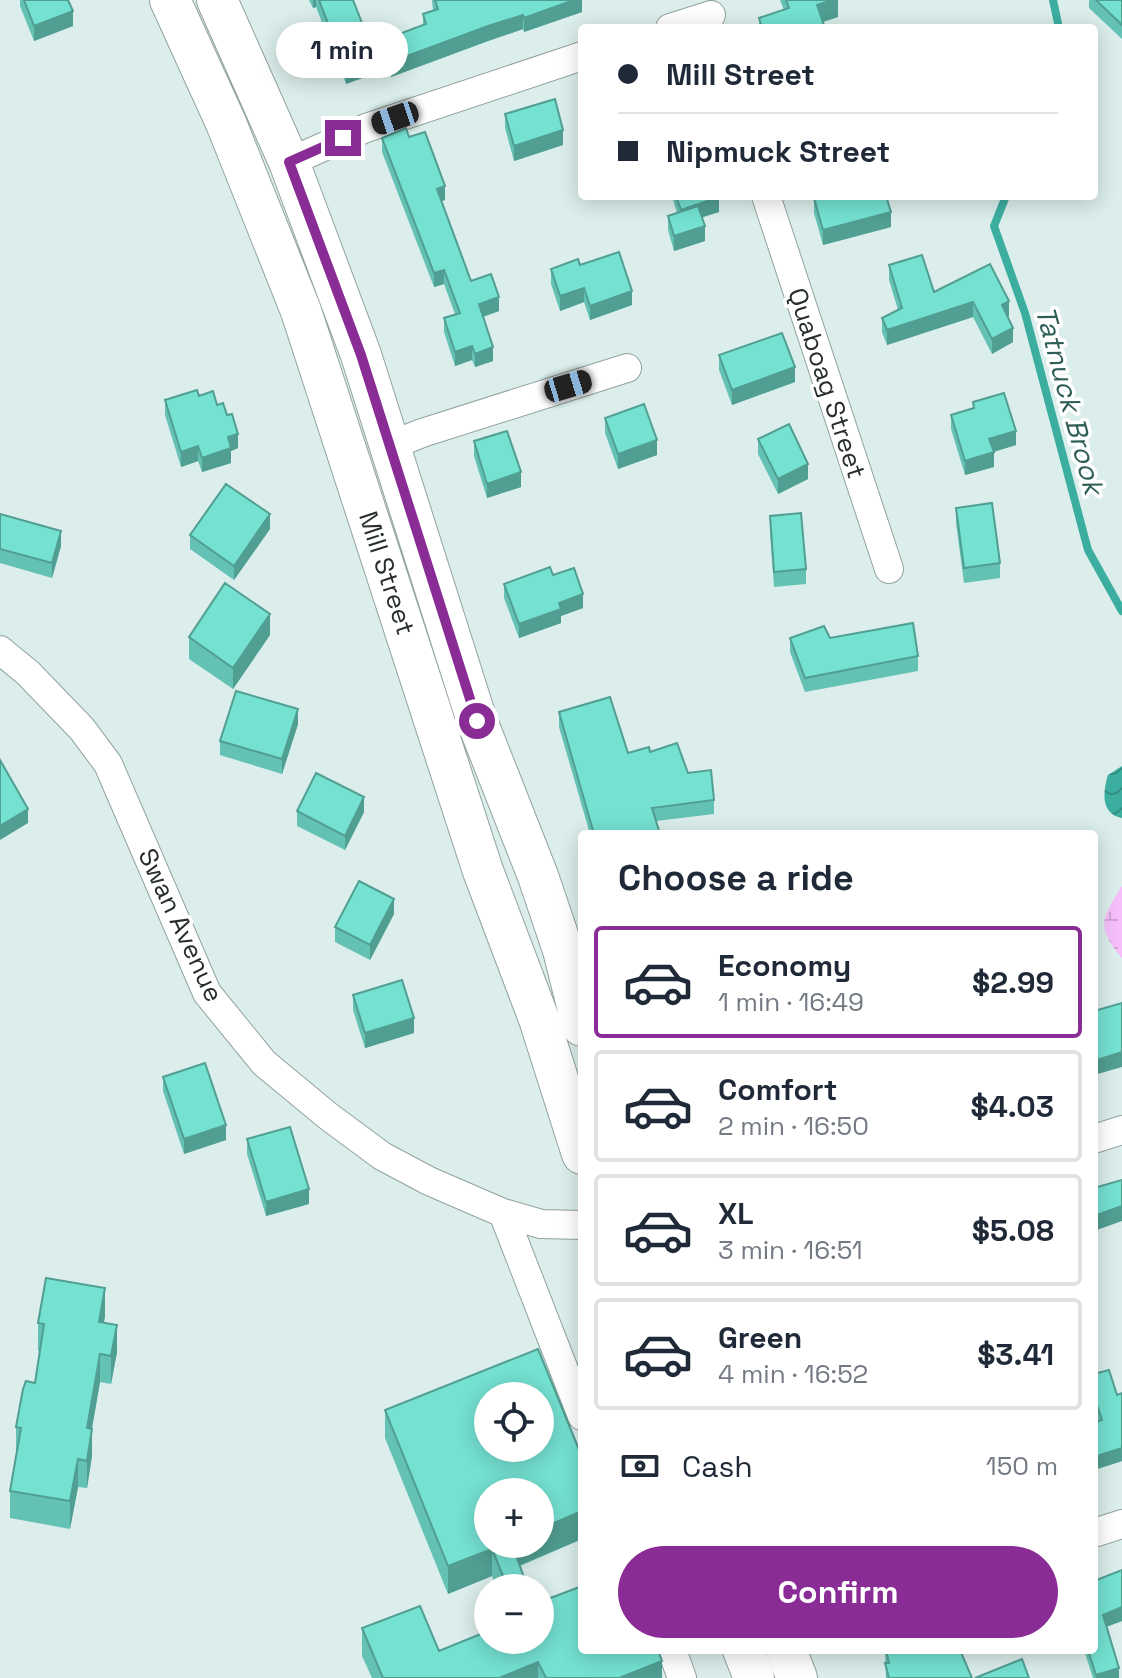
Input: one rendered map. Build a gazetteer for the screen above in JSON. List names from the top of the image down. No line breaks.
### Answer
{"streets":{"main road":["Mill Street"],"street":["Quaboag Street","Swan Avenue"]},"water":["Tatnuck Brook"],"page":{"bubble":"1 min","banner":["Mill Street","Nipmuck Street"],"heading":"Choose a ride","list":[{"name":"Economy","note":"1 min · 16:49","value":"$2.99"},{"name":"Comfort","note":"2 min · 16:50","value":"$4.03"},{"name":"XL","note":"3 min · 16:51","value":"$5.08"},{"name":"Green","note":"4 min · 16:52","value":"$3.41"}],"map_buttons":["+","−"],"pay":["Cash","150 m"],"buttons":"Confirm"}}
